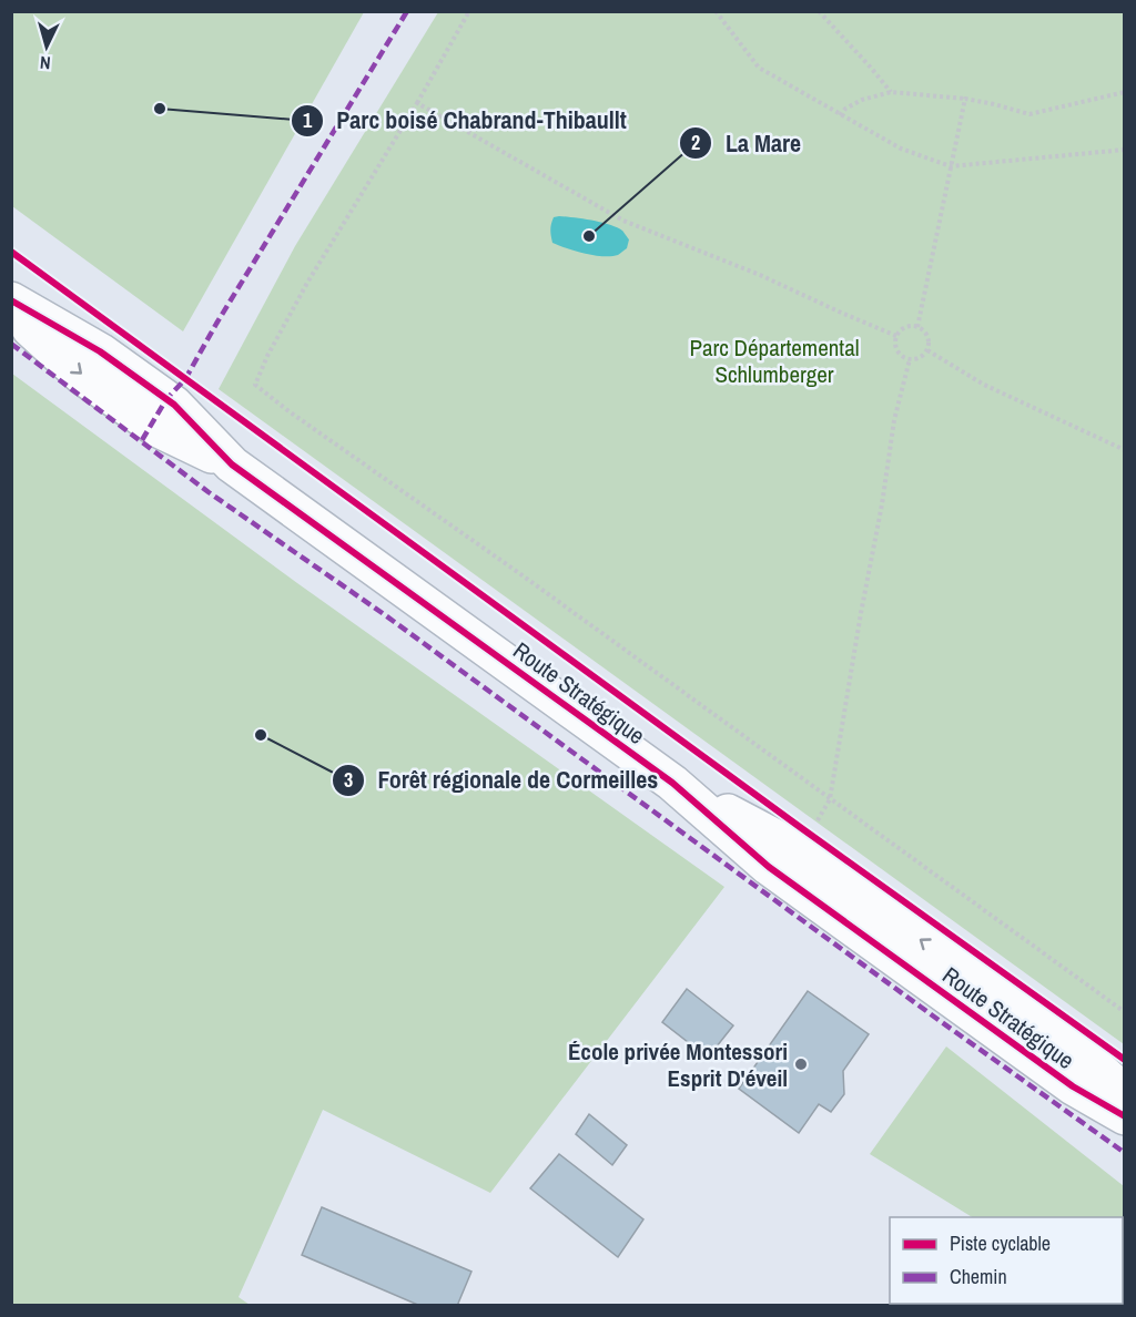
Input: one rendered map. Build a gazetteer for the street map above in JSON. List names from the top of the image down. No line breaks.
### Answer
{"streets":{"street":["Route Stratégique"]},"parks":["Parc Départemental Schlumberger"],"places":["Parc boisé Chabrand-Thibaullt","La Mare","Forêt régionale de Cormeilles","École privée Montessori Esprit D'éveil"],"legend":["Piste cyclable","Chemin"],"north":"bottom"}
